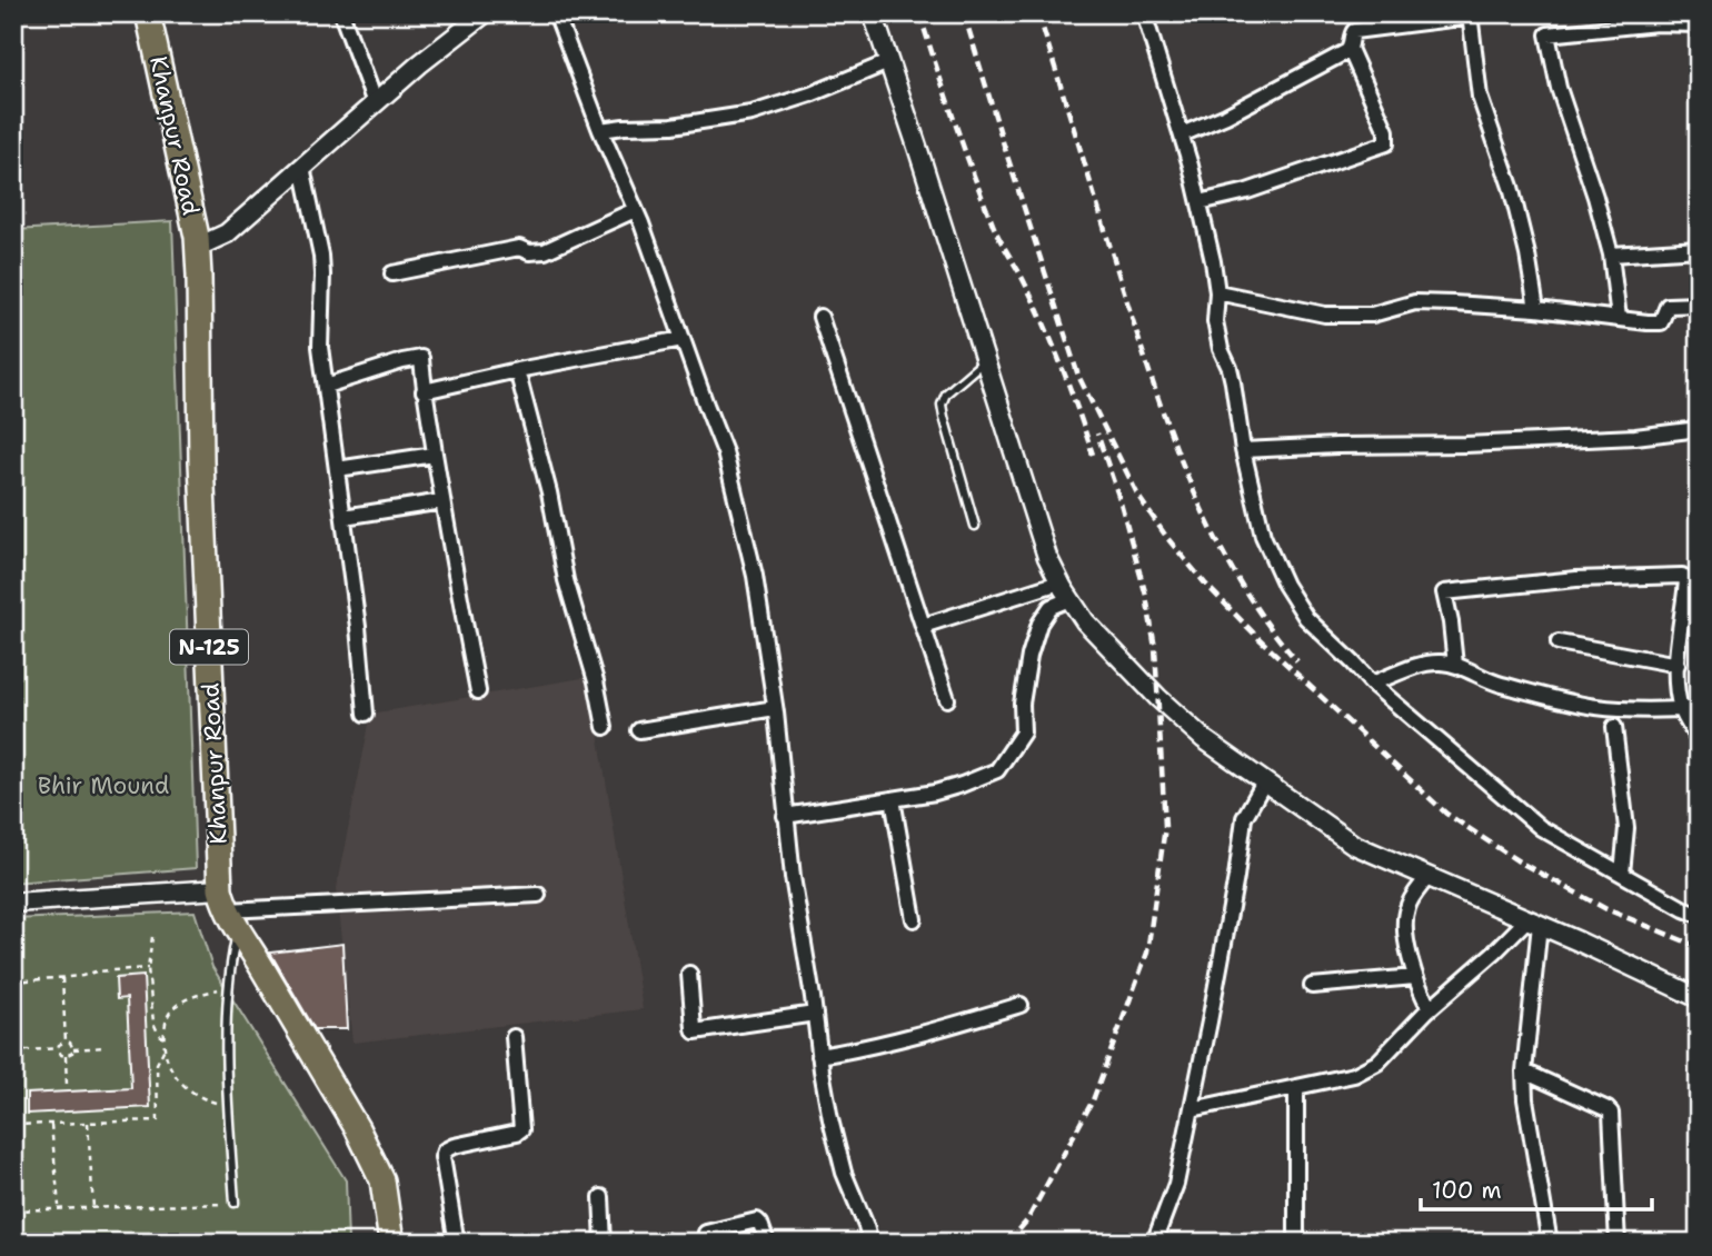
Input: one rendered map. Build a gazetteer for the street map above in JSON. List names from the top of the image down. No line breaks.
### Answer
{"streets":{"highway":["Khanpur Road","N-125"]},"parks":["Bhir Mound"],"scale_bar":"100 m"}
